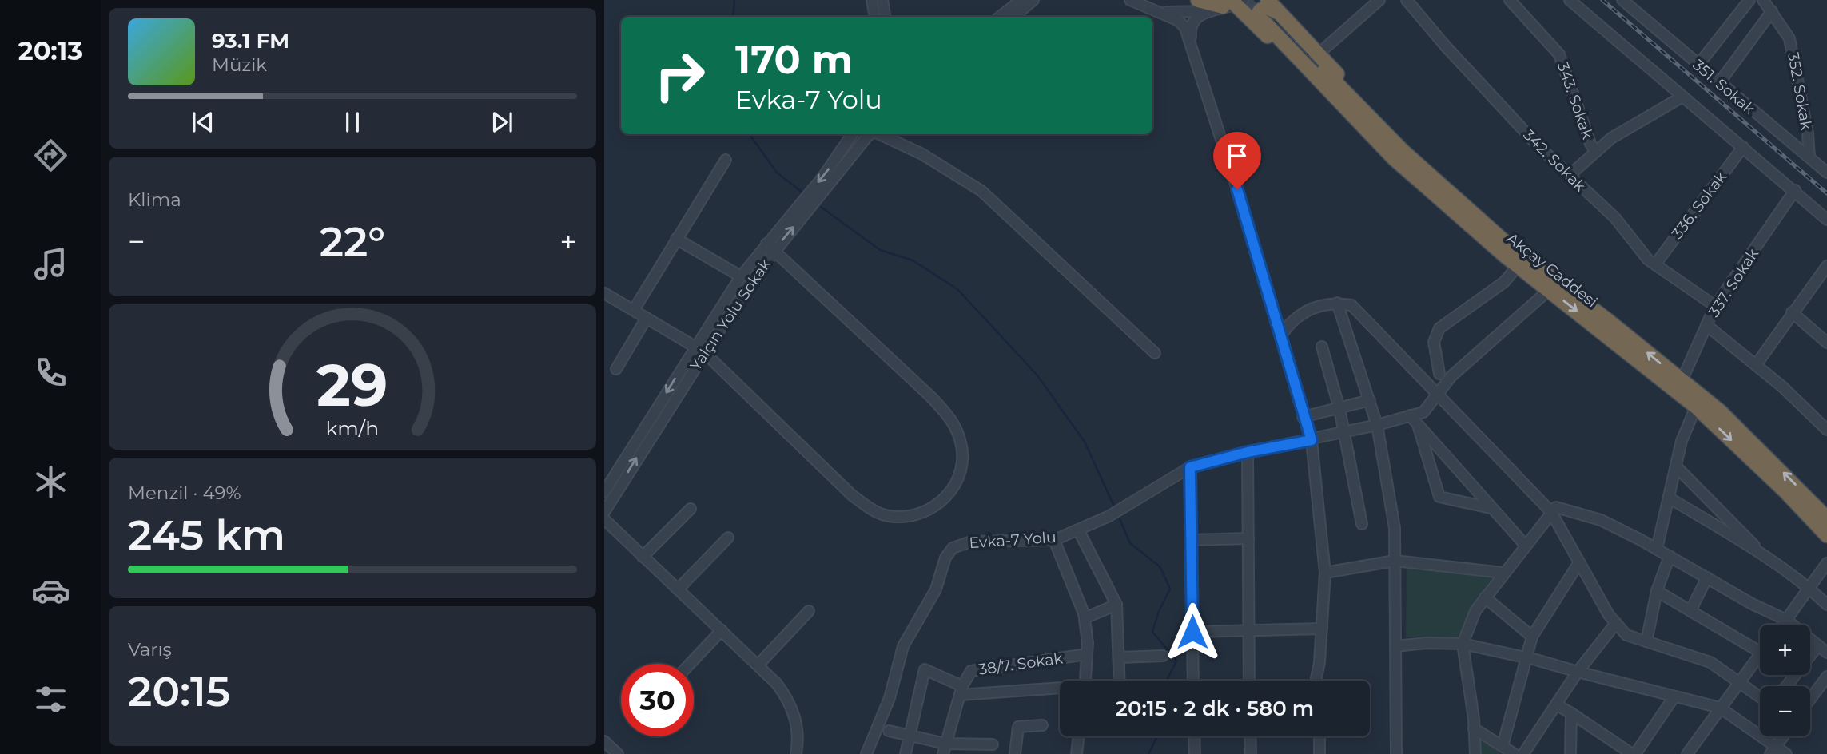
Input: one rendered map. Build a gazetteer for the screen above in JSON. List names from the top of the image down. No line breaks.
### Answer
{"streets":{"highway":["Akçay Caddesi"],"street":["351. Sokak","352. Sokak","343. Sokak","342. Sokak","336. Sokak","337. Sokak","Yalçın Yolu Sokak","Evka-7 Yolu","38/7. Sokak"]},"crossings":[["351. Sokak","352. Sokak"],["342. Sokak","336. Sokak"],["342. Sokak","337. Sokak"],["Akçay Caddesi","337. Sokak"],["Akçay Caddesi","Evka-7 Yolu"]],"page":{"tabs":"20:13","turn":["170 m","Evka-7 Yolu"],"song":["93.1 FM","Müzik"],"tile":["Klima",["Menzil · 49%","245 km"],["Varış","20:15"]],"heat":["−","22°","+"],"map_buttons":["+","−"],"limit":"30","trip":"20:15 · 2 dk · 580 m","gauge":["29","km/h"]}}
